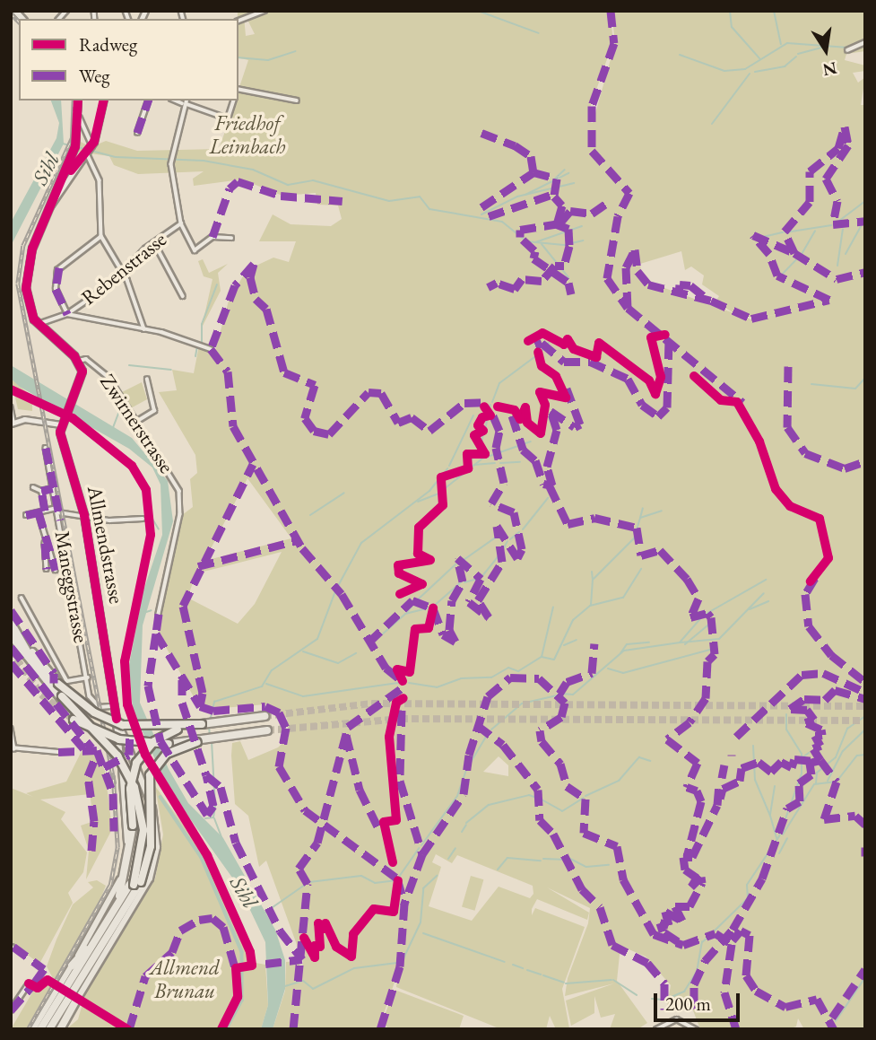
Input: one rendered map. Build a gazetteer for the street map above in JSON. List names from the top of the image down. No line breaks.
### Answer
{"streets":{"main road":["Allmendstrasse"],"street":["Rebenstrasse","Zwirnerstrasse","Maneggstrasse"]},"crossings":[["Allmendstrasse","Maneggstrasse"]],"water":["Sihl"],"parks":["Friedhof Leimbach","Allmend Brunau"],"legend":["Radweg","Weg"],"scale_bar":"200 m","north":"bottom"}
